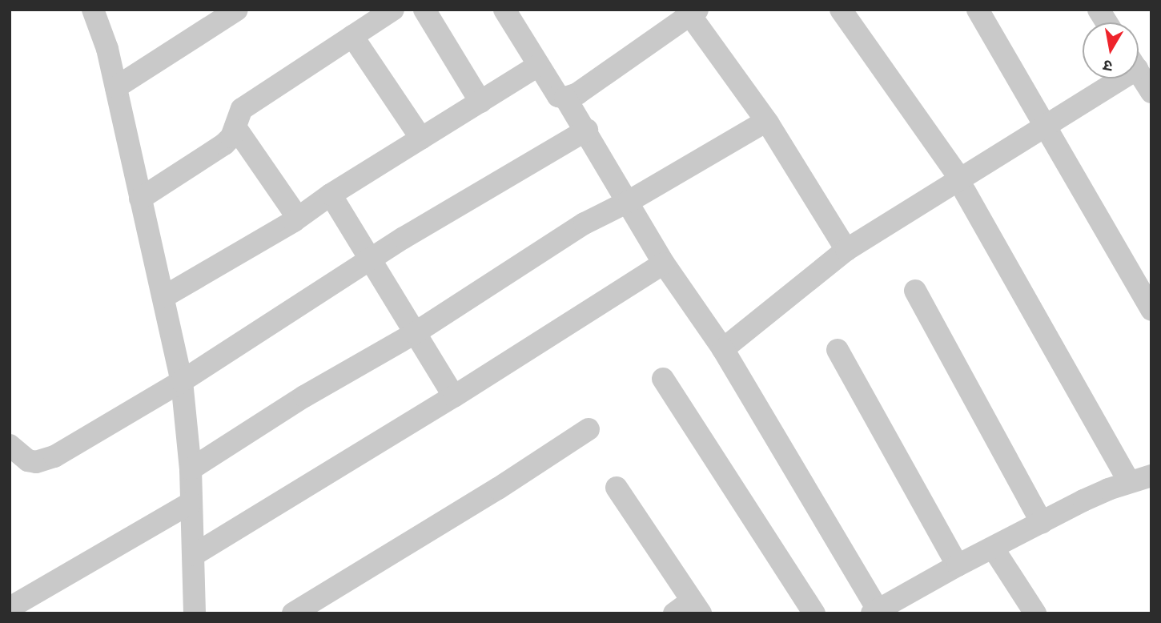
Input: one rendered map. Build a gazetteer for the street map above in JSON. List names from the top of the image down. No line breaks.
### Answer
{"north":"bottom"}
